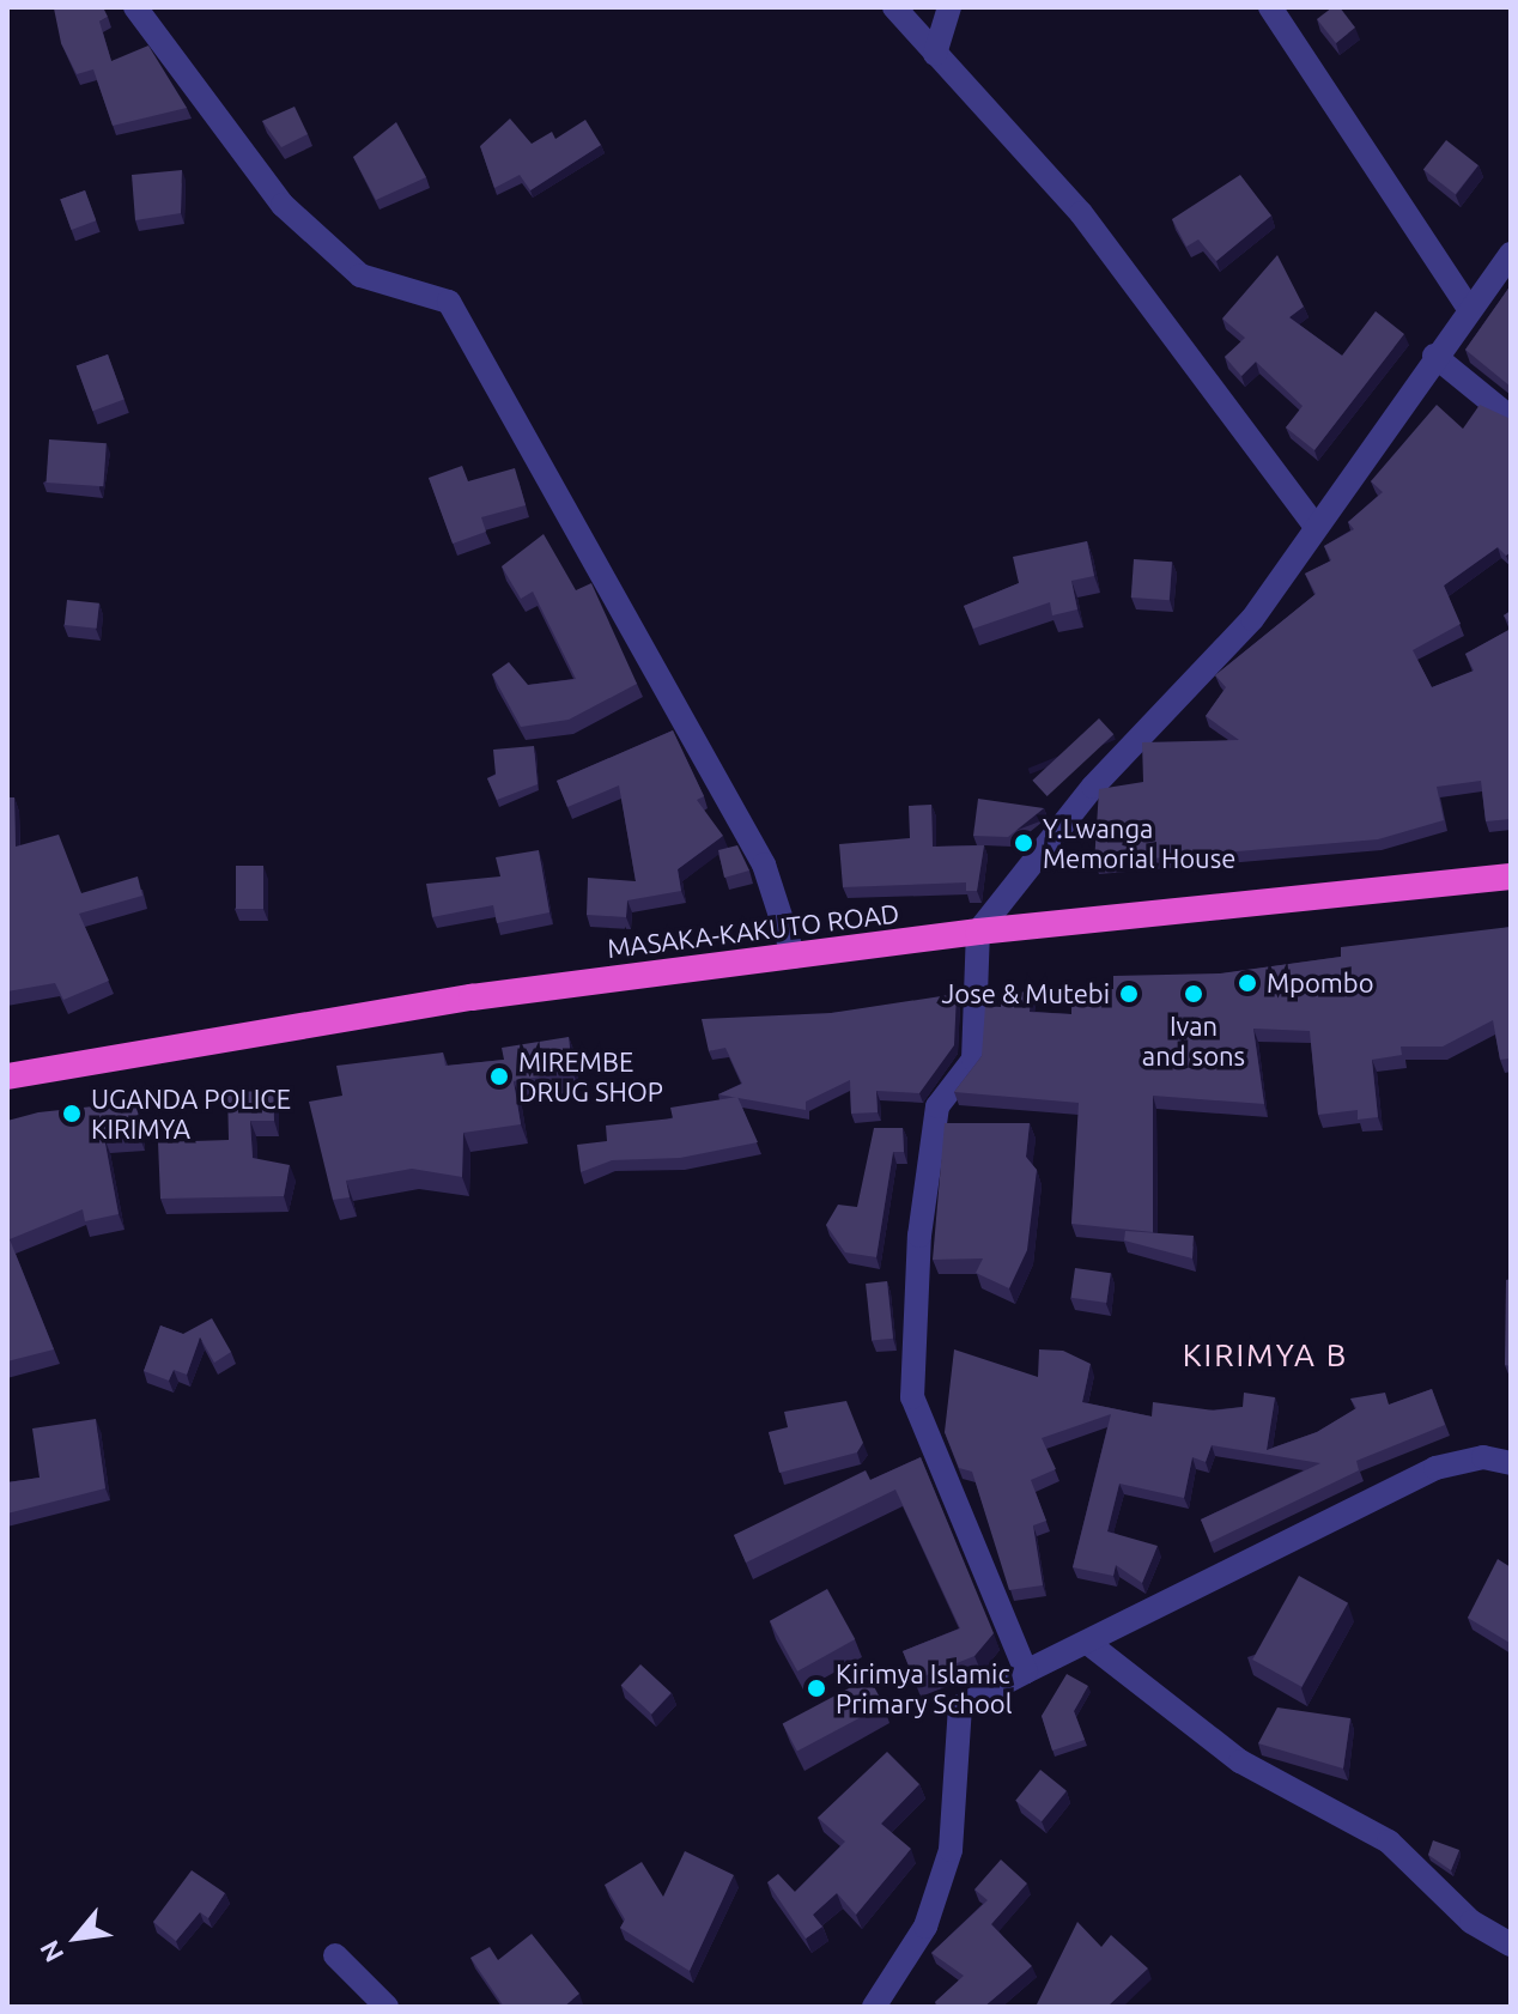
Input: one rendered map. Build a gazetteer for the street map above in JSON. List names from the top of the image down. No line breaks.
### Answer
{"streets":{"highway":["MASAKA-KAKUTO ROAD"]},"districts":["KIRIMYA B"],"places":["Y.Lwanga Memorial House","Mpombo","Jose & Mutebi","Ivan and sons","MIREMBE DRUG SHOP","UGANDA POLICE KIRIMYA","Kirimya Islamic Primary School"],"north":"bottom left"}
